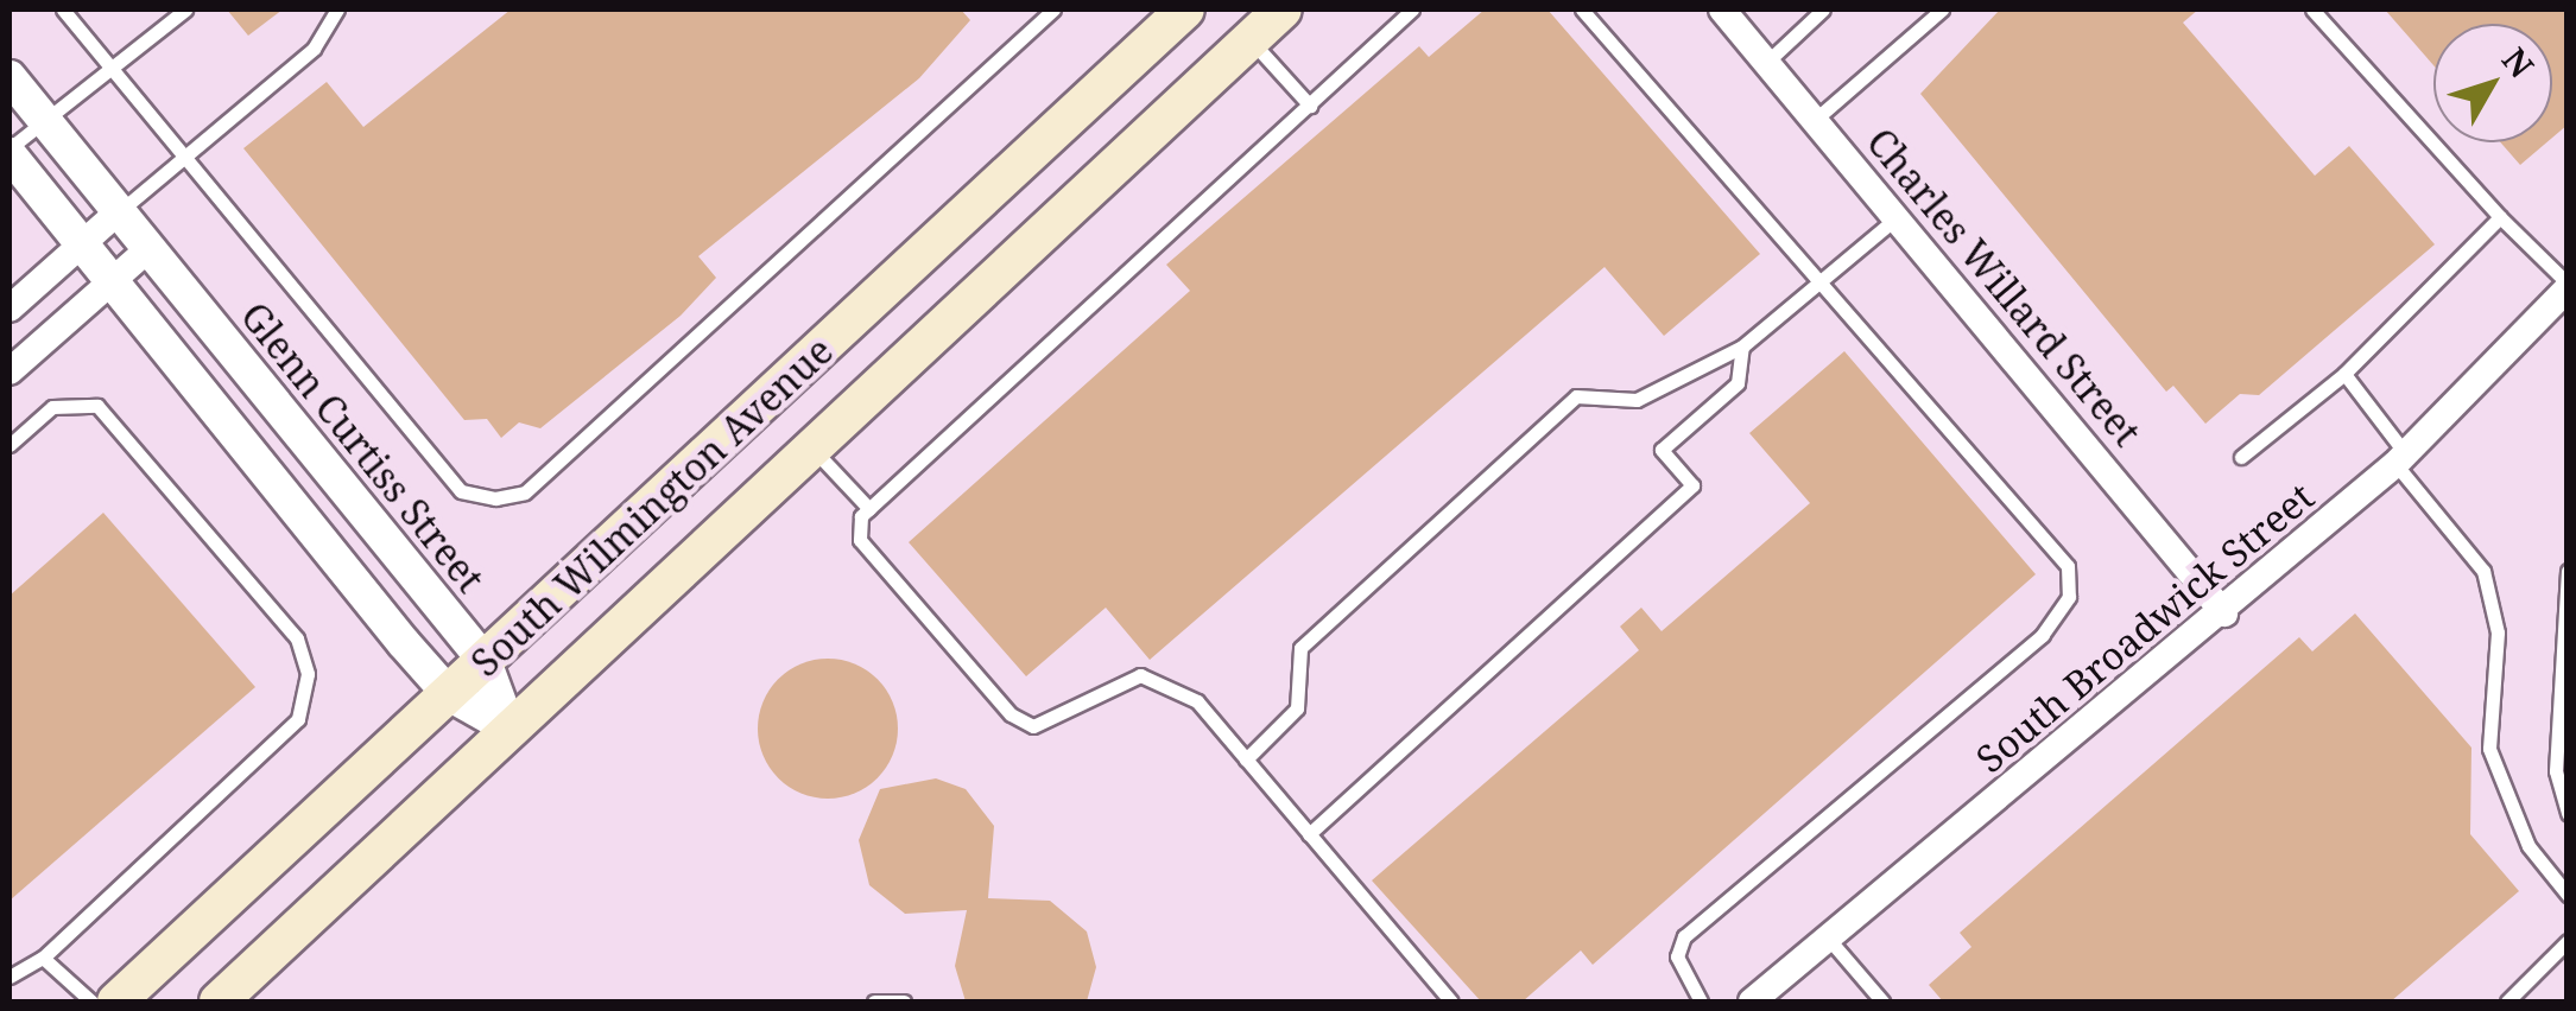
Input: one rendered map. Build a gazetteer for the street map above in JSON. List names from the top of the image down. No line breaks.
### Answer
{"streets":{"main road":["South Wilmington Avenue"],"street":["Charles Willard Street","Glenn Curtiss Street","South Broadwick Street"]},"crossings":[["Charles Willard Street","South Broadwick Street"],["Glenn Curtiss Street","South Wilmington Avenue"]],"north":"top right"}
